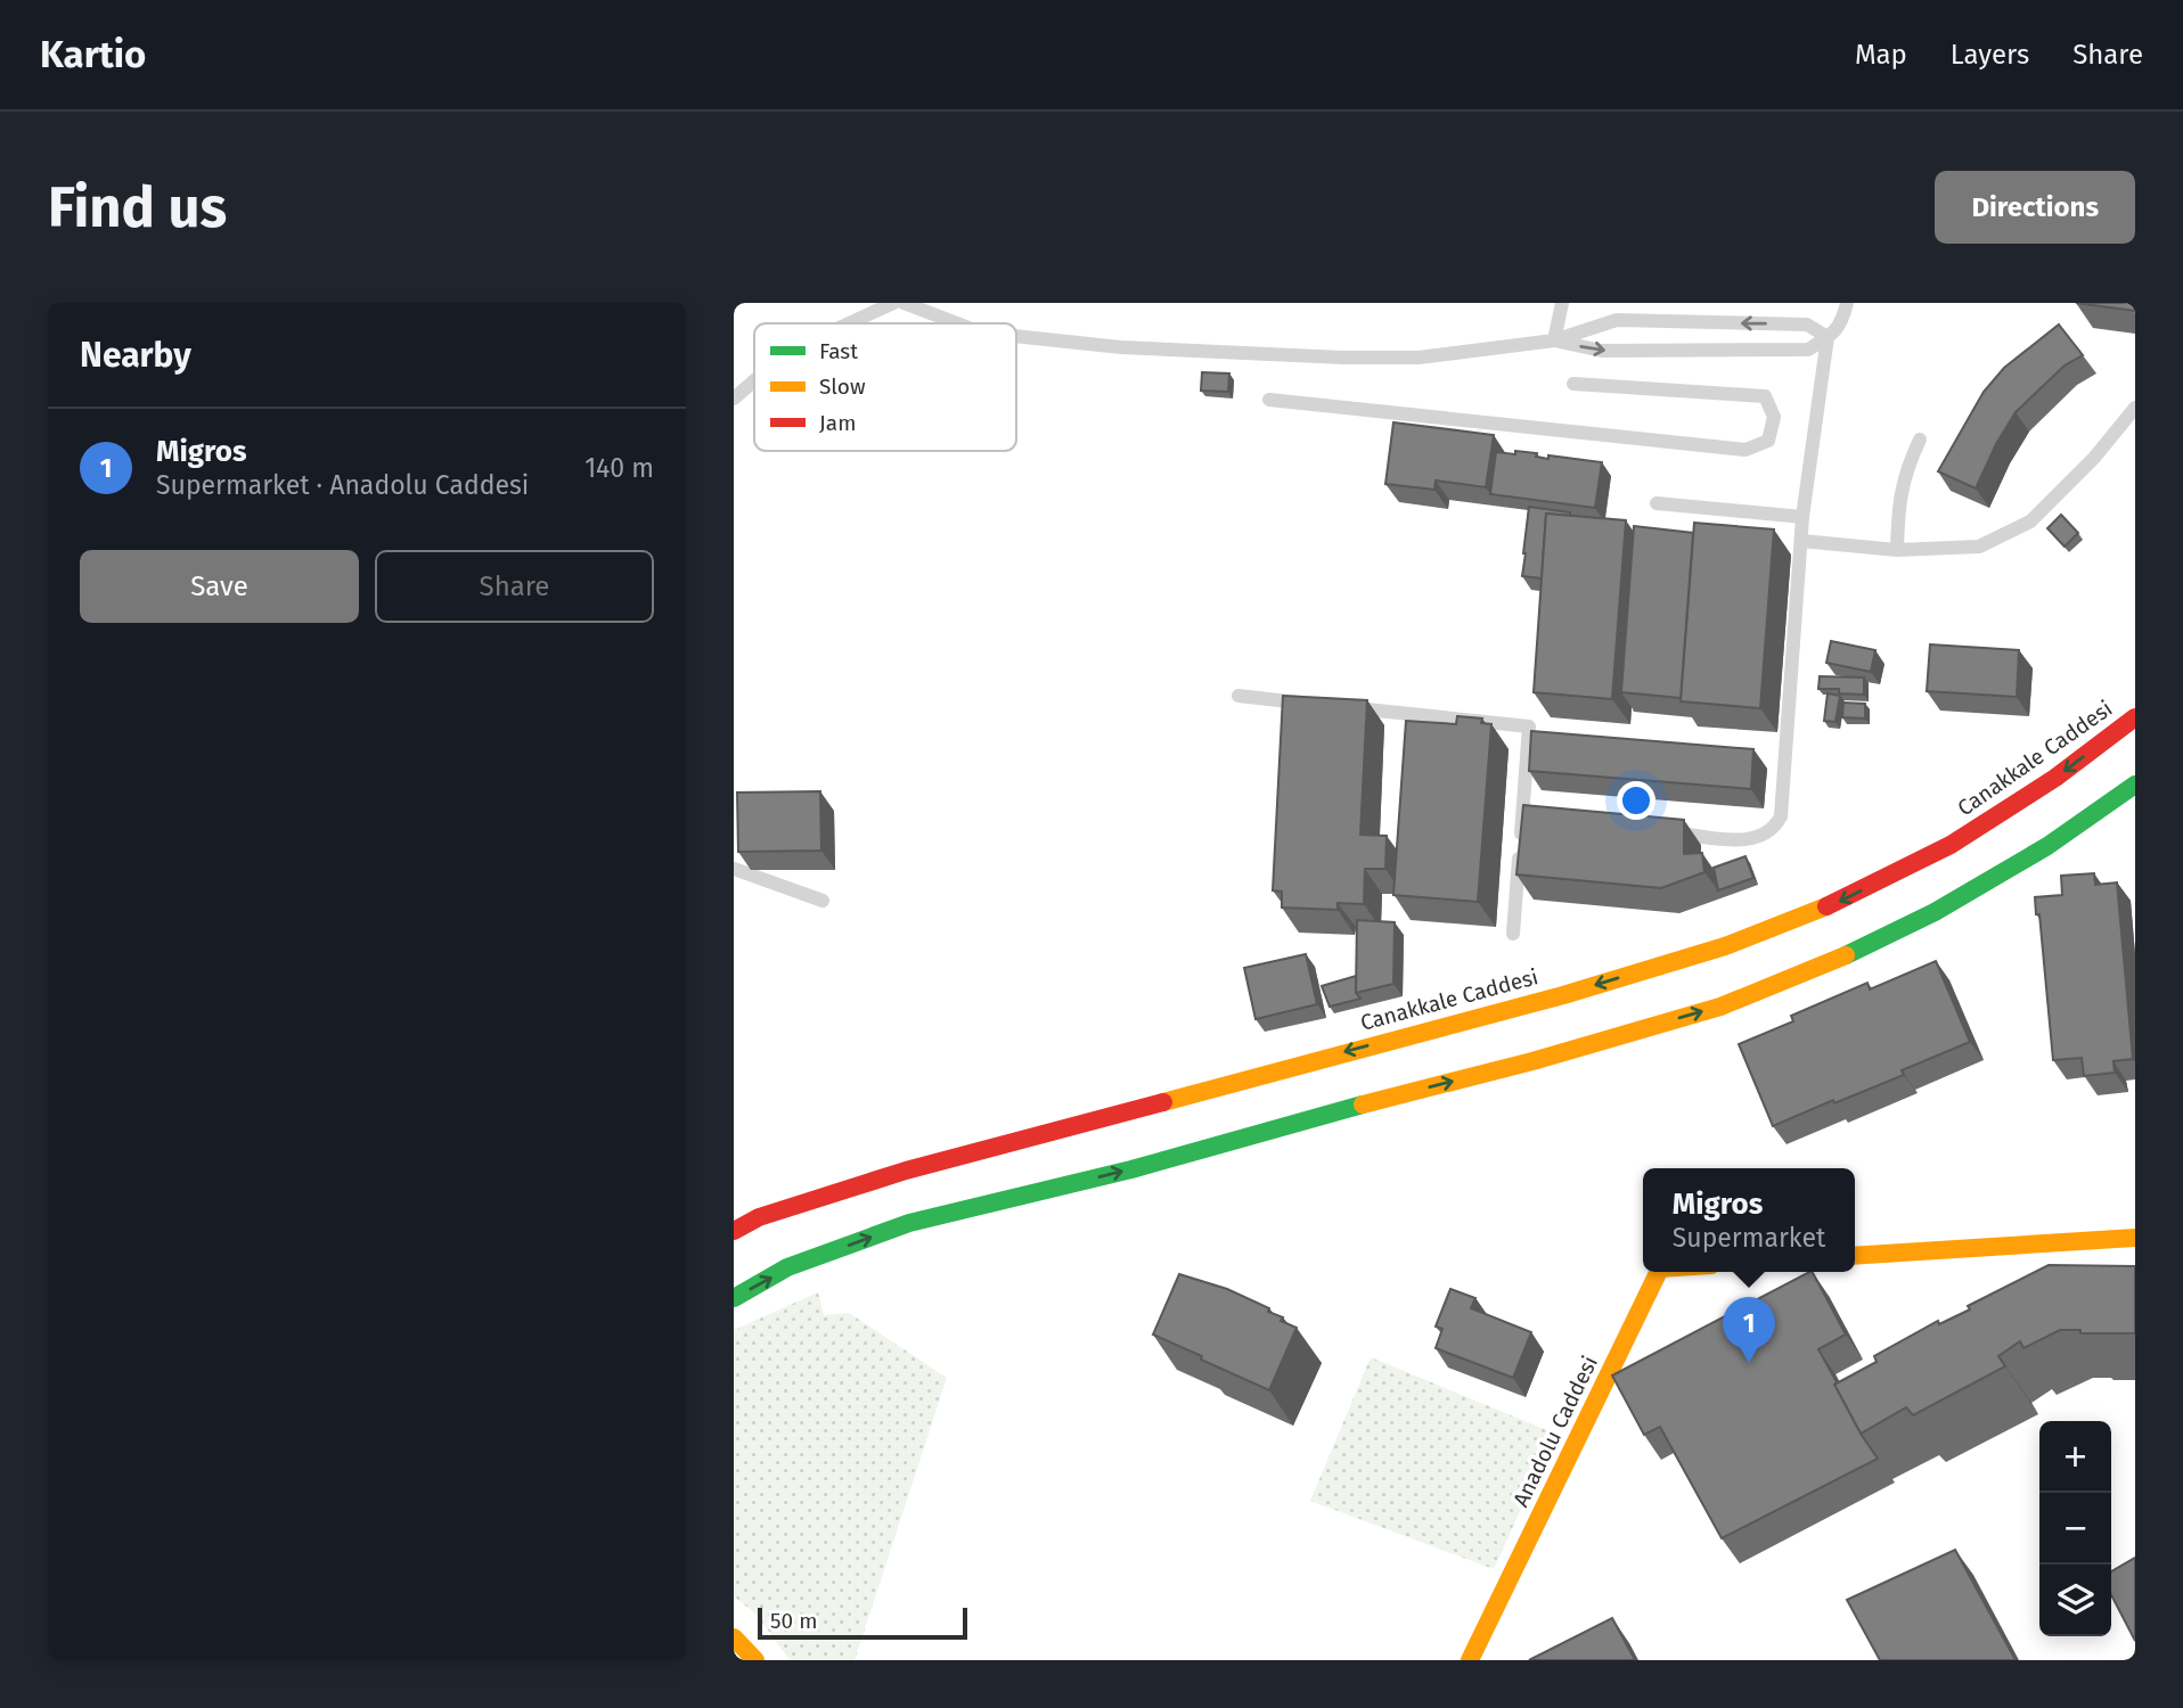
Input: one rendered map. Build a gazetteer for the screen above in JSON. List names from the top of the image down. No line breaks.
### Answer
{"streets":{"main road":["Canakkale Caddesi","Anadolu Caddesi"]},"legend":["Fast","Slow","Jam"],"scale_bar":"50 m","page":{"header":"Kartio","nav":["Map","Layers","Share"],"buttons":["Directions",["Save","Share"]],"title":"Find us","heading":"Nearby","list":[{"mark":"1","name":"Migros","note":"Supermarket · Anadolu Caddesi","value":"140 m"}],"popup":["Migros","Supermarket"],"pins":"1","map_buttons":["+","−"],"scale":"50 m"}}
